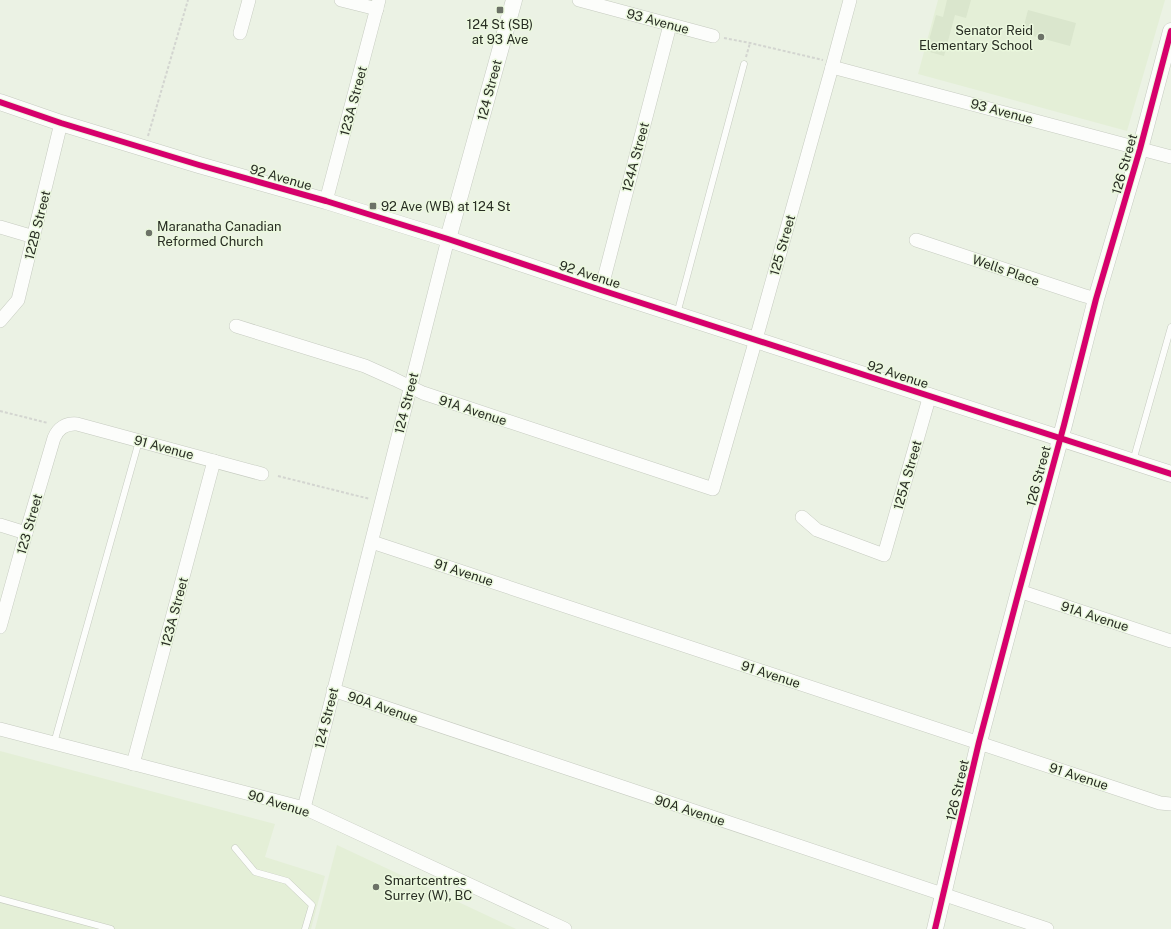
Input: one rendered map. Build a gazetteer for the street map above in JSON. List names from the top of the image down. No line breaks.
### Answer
{"streets":{"street":["93 Avenue","124 Street","123A Street","124A Street","126 Street","92 Avenue","122B Street","125 Street","Wells Place","91A Avenue","91 Avenue","125A Street","123 Street","90A Avenue","90 Avenue"]},"crossings":[["93 Avenue","124A Street"],["93 Avenue","126 Street"],["93 Avenue","125 Street"],["124 Street","92 Avenue"],["124 Street","91A Avenue"],["124 Street","91 Avenue"],["124 Street","90A Avenue"],["124 Street","90 Avenue"],["123A Street","92 Avenue"],["123A Street","91 Avenue"],["123A Street","90 Avenue"],["124A Street","92 Avenue"],["126 Street","92 Avenue"],["126 Street","Wells Place"],["126 Street","91A Avenue"],["126 Street","91 Avenue"],["126 Street","90A Avenue"],["92 Avenue","122B Street"],["92 Avenue","125 Street"],["92 Avenue","125A Street"],["125 Street","91A Avenue"],["91 Avenue","123 Street"]],"places":{"transit":["124 St (SB) at 93 Ave","92 Ave (WB) at 124 St"],"other":["Senator Reid Elementary School","Maranatha Canadian Reformed Church","Smartcentres Surrey (W), BC"]}}
